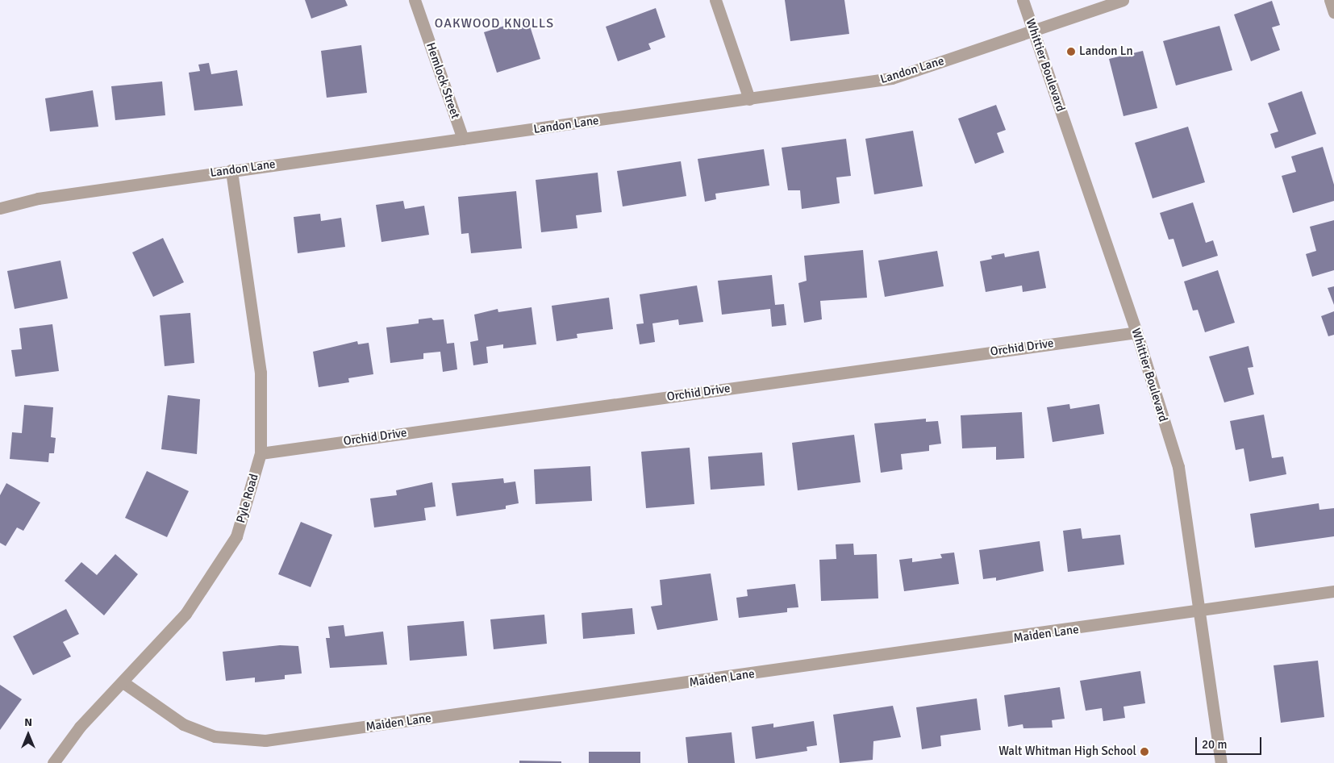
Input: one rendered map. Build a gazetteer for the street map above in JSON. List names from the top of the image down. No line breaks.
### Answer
{"streets":{"street":["Whittier Boulevard","Landon Lane","Hemlock Street","Orchid Drive","Pyle Road","Maiden Lane"]},"crossings":[["Whittier Boulevard","Landon Lane"],["Whittier Boulevard","Orchid Drive"],["Whittier Boulevard","Maiden Lane"],["Landon Lane","Hemlock Street"],["Landon Lane","Pyle Road"],["Orchid Drive","Pyle Road"],["Pyle Road","Maiden Lane"]],"districts":["OAKWOOD KNOLLS"],"places":["Landon Ln","Walt Whitman High School"],"scale_bar":"20 m","north":"top"}
